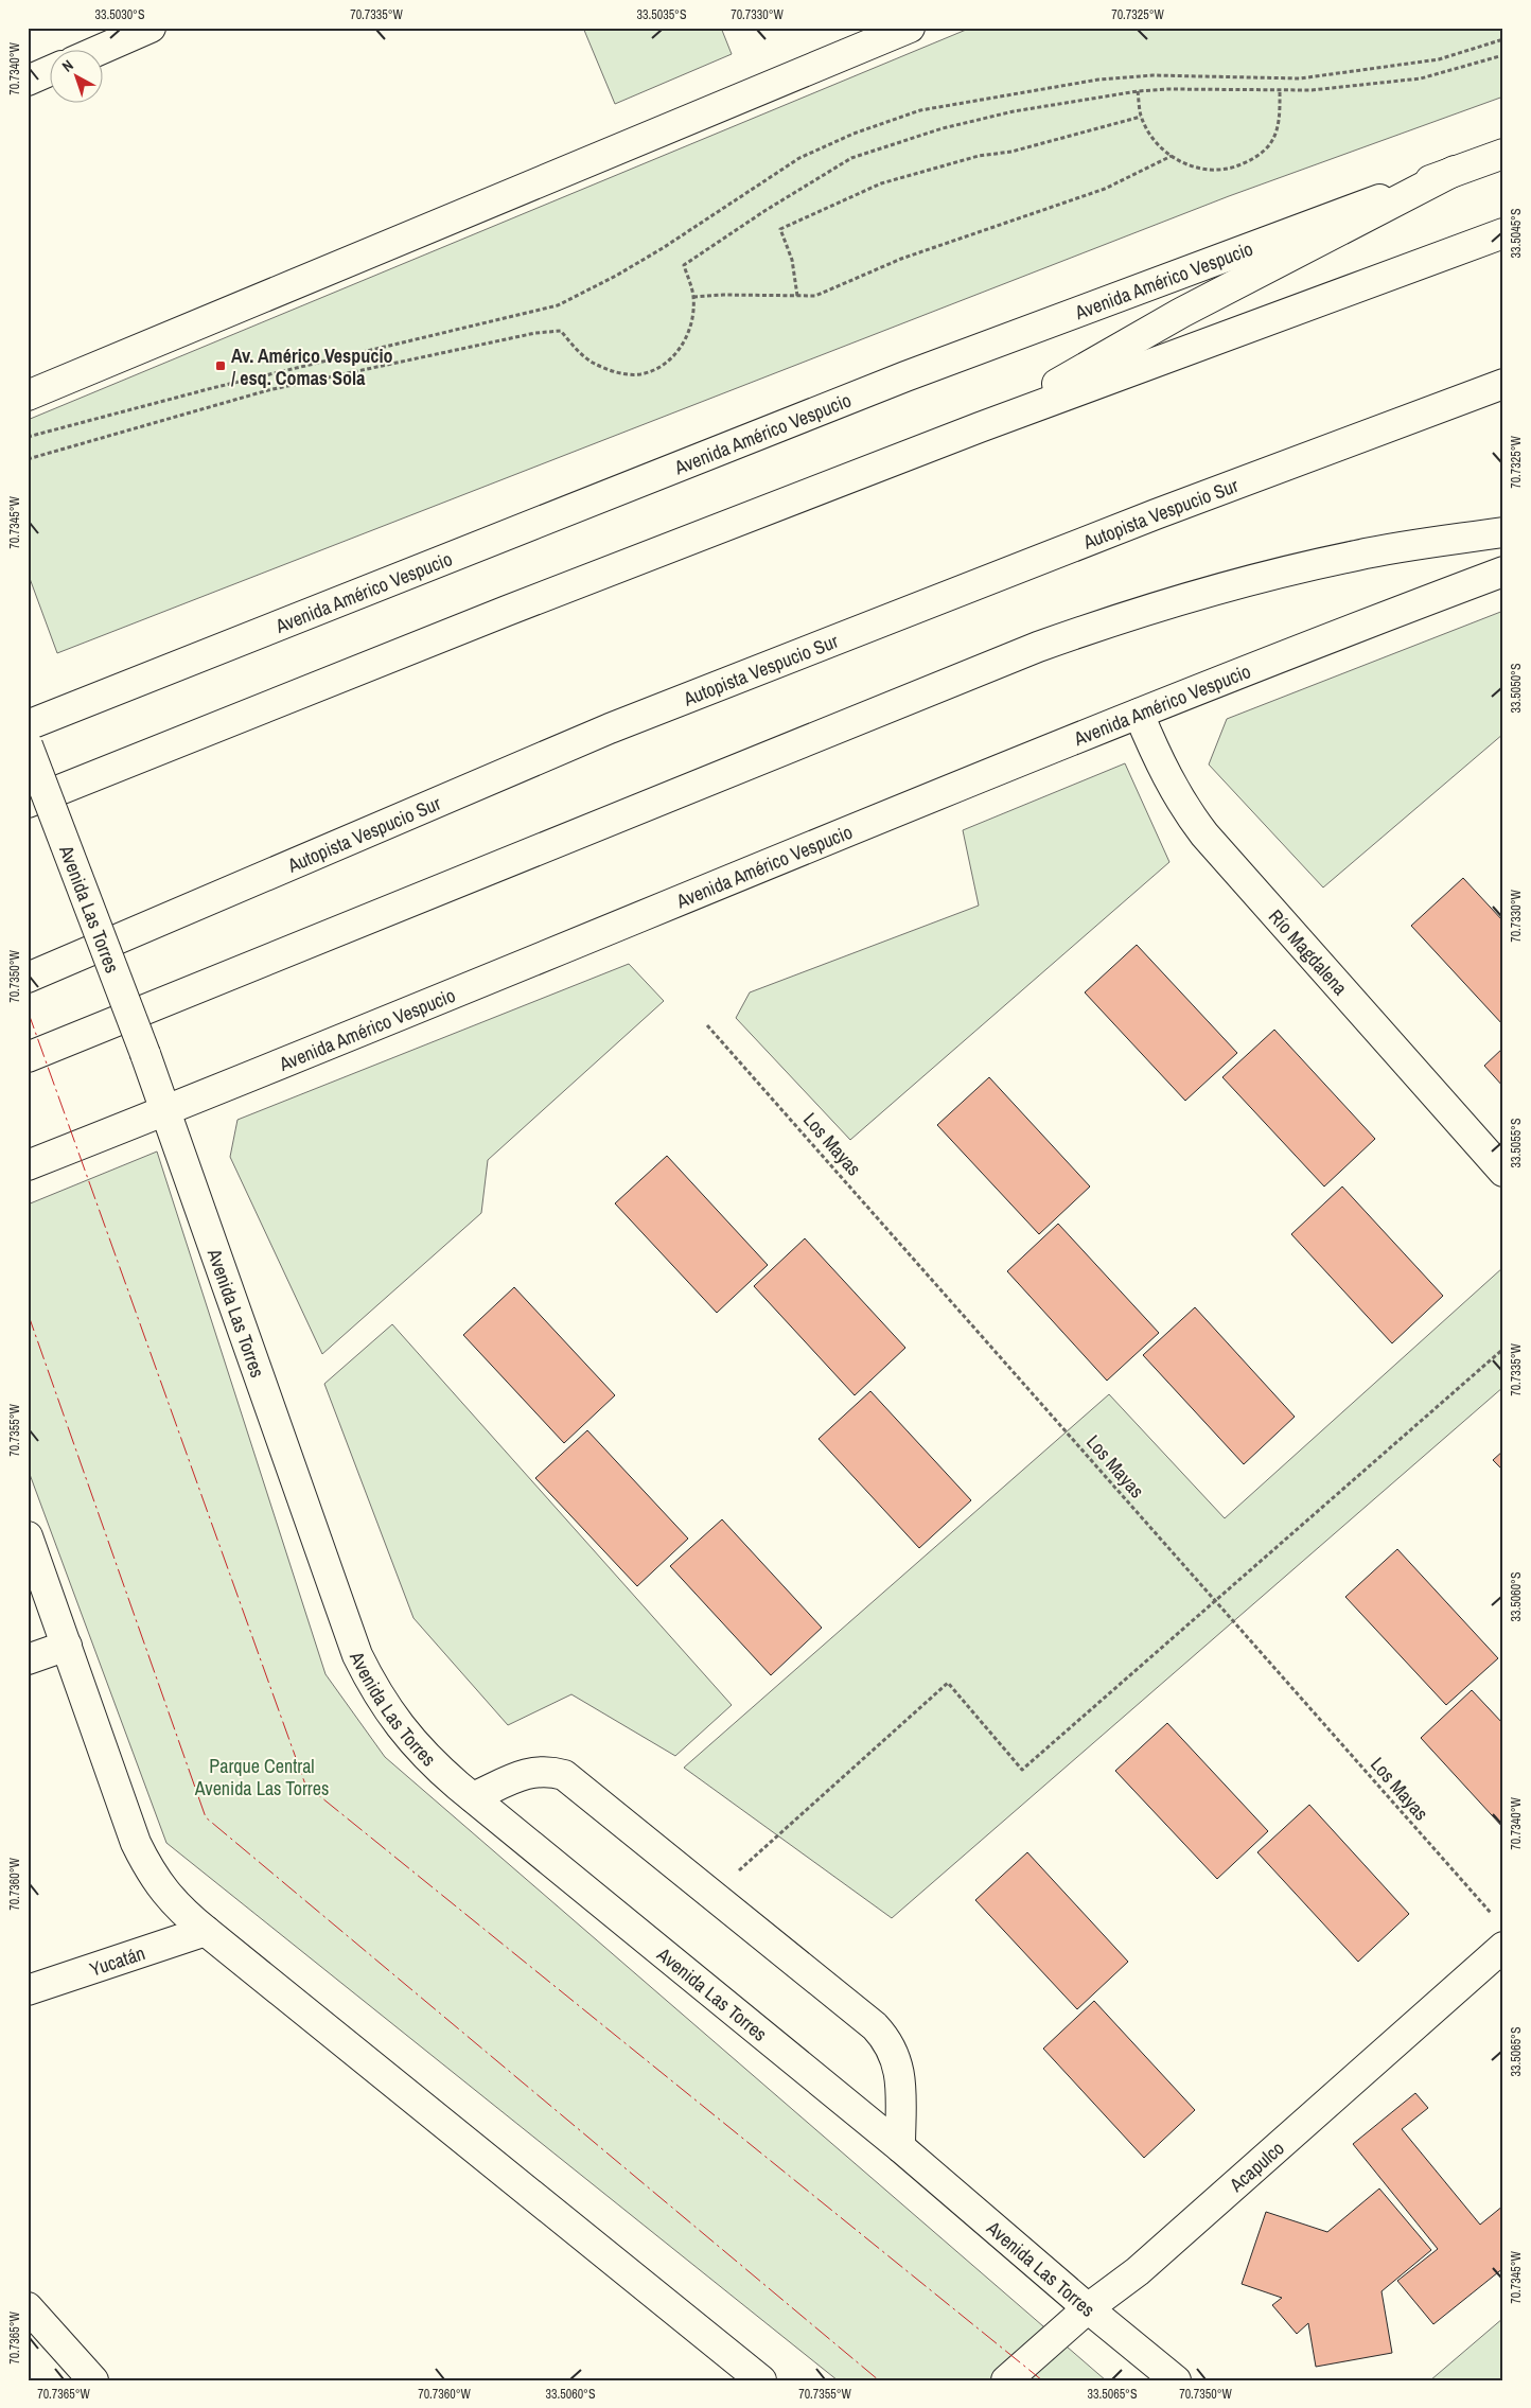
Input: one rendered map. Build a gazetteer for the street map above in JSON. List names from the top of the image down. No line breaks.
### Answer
{"streets":{"main road":["Avenida Américo Vespucio","Autopista Vespucio Sur","Avenida Las Torres","Río Magdalena","Yucatán","Acapulco"],"path":["Los Mayas"]},"crossings":[["Avenida Américo Vespucio","Avenida Las Torres"],["Avenida Américo Vespucio","Río Magdalena"],["Avenida Las Torres","Acapulco"],["Los Mayas","Acapulco"]],"parks":["Parque Central Avenida Las Torres"],"places":{"transit":["Av. Américo Vespucio / esq. Comas Sola"]},"north":"top left","coordinates":["33.5030°S","70.7335°W","33.5035°S","70.7330°W","70.7325°W","70.7340°W","33.5045°S","70.7345°W","33.5050°S","70.7350°W","33.5055°S","70.7355°W","33.5060°S","70.7360°W","33.5065°S","70.7365°W"]}
